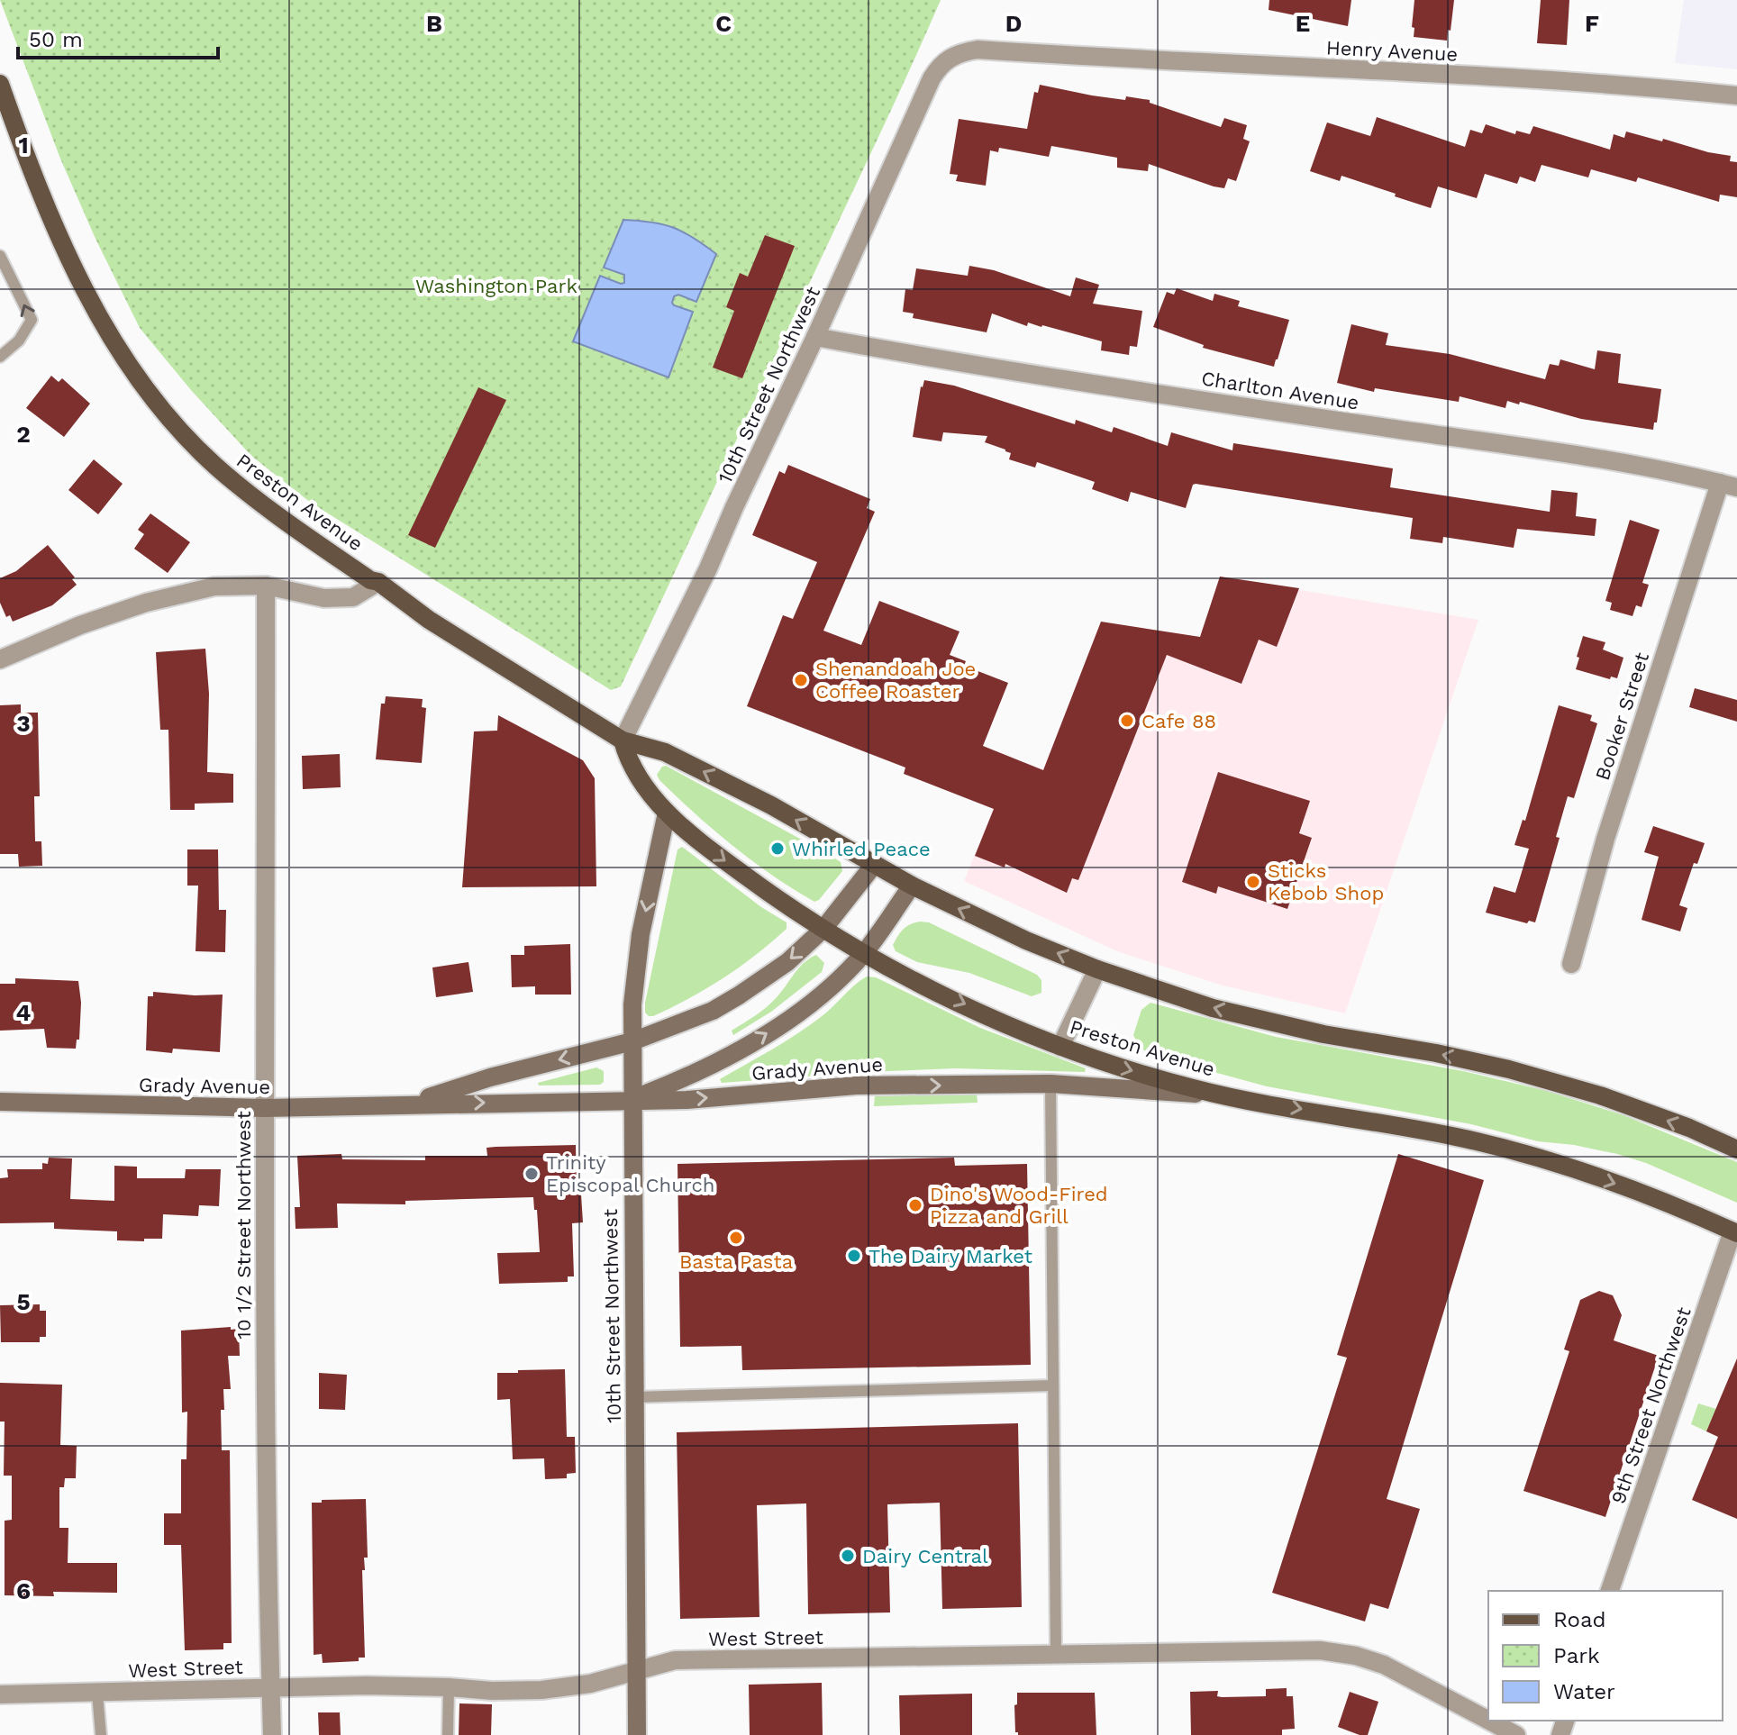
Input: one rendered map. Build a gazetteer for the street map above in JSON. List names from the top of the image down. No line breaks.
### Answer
{"streets":{"main road":["10th Street Northwest","Preston Avenue","Grady Avenue"],"street":["Henry Avenue","Charlton Avenue","Booker Street","10 1/2 Street Northwest","9th Street Northwest","West Street"]},"crossings":[["Henry Avenue","10th Street Northwest"],["10th Street Northwest","Charlton Avenue"],["10th Street Northwest","Preston Avenue"],["10th Street Northwest","Grady Avenue"],["10th Street Northwest","West Street"],["Charlton Avenue","Booker Street"],["Preston Avenue","Grady Avenue"],["Preston Avenue","9th Street Northwest"],["Grady Avenue","10 1/2 Street Northwest"],["10 1/2 Street Northwest","West Street"]],"parks":["Washington Park"],"places":["Shenandoah Joe Coffee Roaster","Cafe 88","Whirled Peace","Sticks Kebob Shop","Trinity Episcopal Church","Dino's Wood-Fired Pizza and Grill","Basta Pasta","The Dairy Market","Dairy Central"],"legend":["Road","Park","Water"],"scale_bar":"50 m","grid":{"columns":["B","C","D","E","F"],"rows":["1","2","3","4","5","6"]}}
